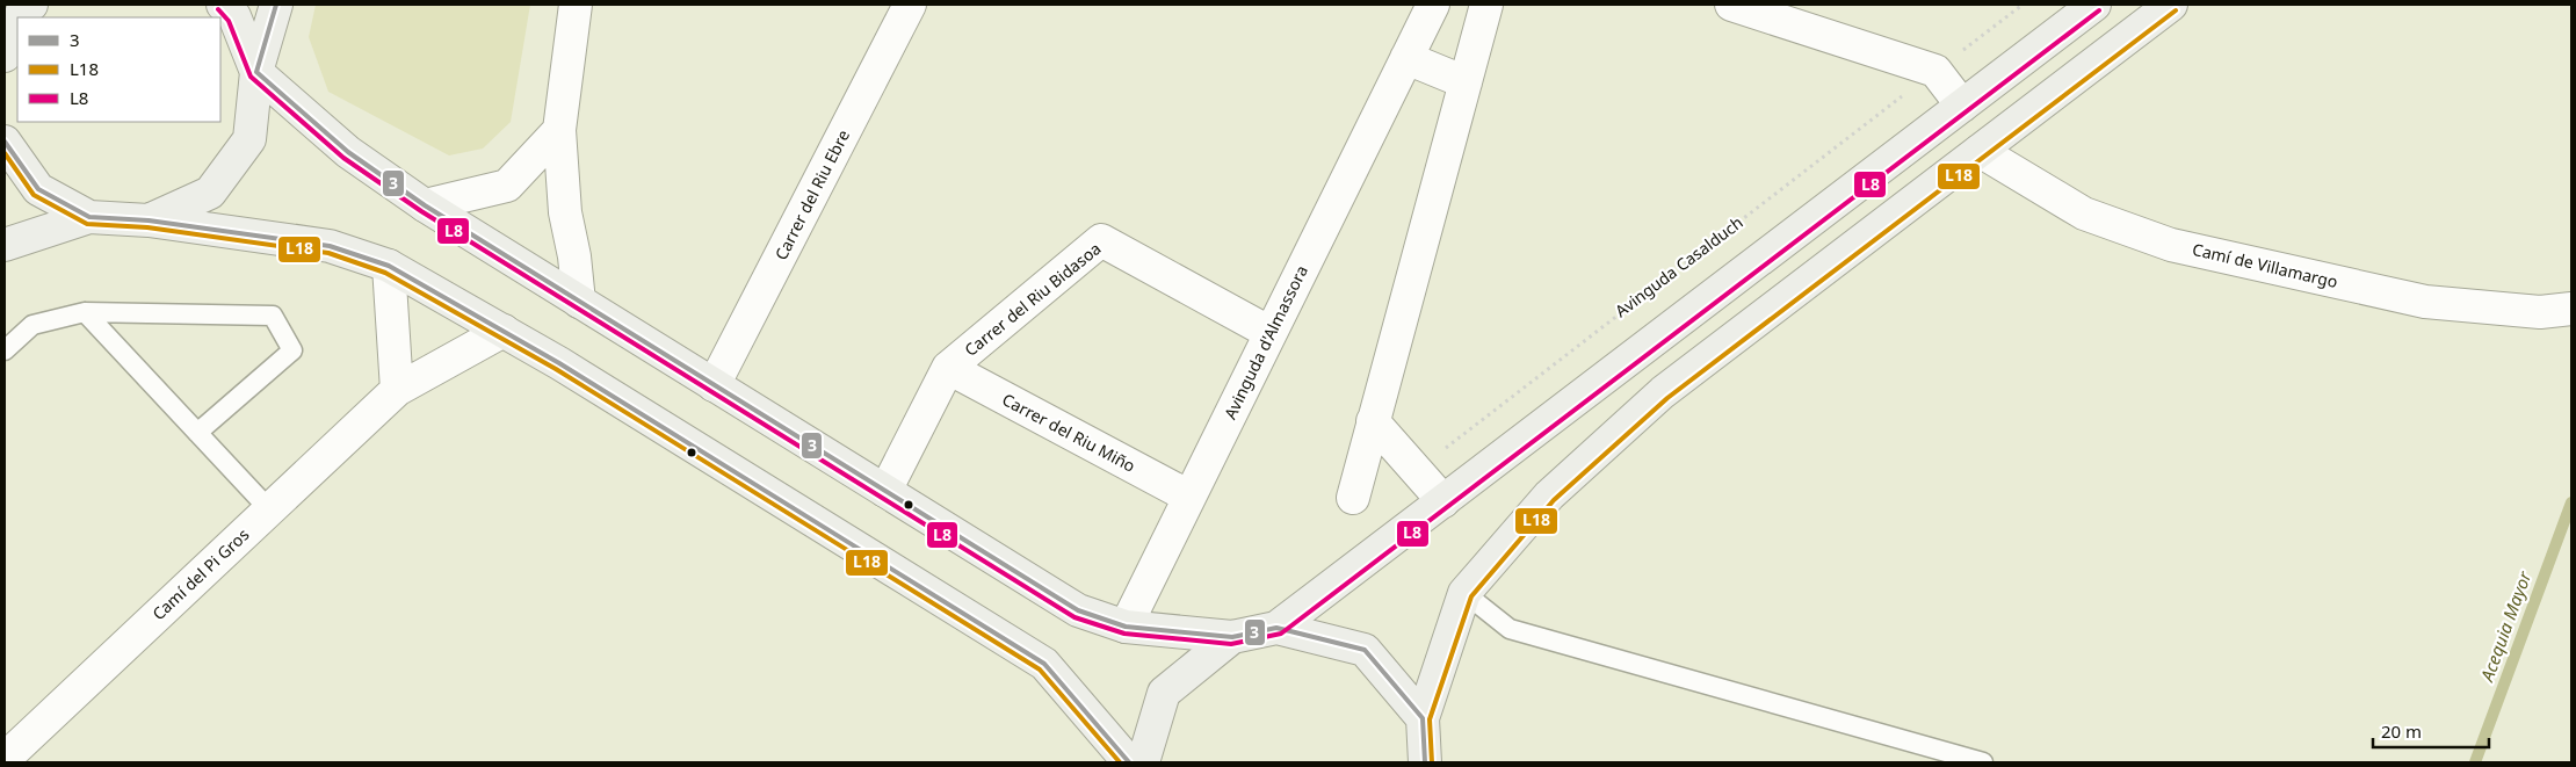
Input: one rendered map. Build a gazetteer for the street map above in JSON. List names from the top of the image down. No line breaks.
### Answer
{"streets":{"street":["Carrer del Riu Ebre","Camí de Villamargo","Carrer del Riu Bidasoa","Avinguda d'Almassora","Carrer del Riu Miño","Camí del Pi Gros"],"path":["Avinguda Casalduch"]},"crossings":[["Carrer del Riu Bidasoa","Avinguda d'Almassora"],["Carrer del Riu Bidasoa","Carrer del Riu Miño"],["Avinguda d'Almassora","Carrer del Riu Miño"]],"water":["Acequia Mayor"],"lines":["transit line 3","transit line L8","transit line L18"],"legend":["3","L18","L8"],"scale_bar":"20 m"}
